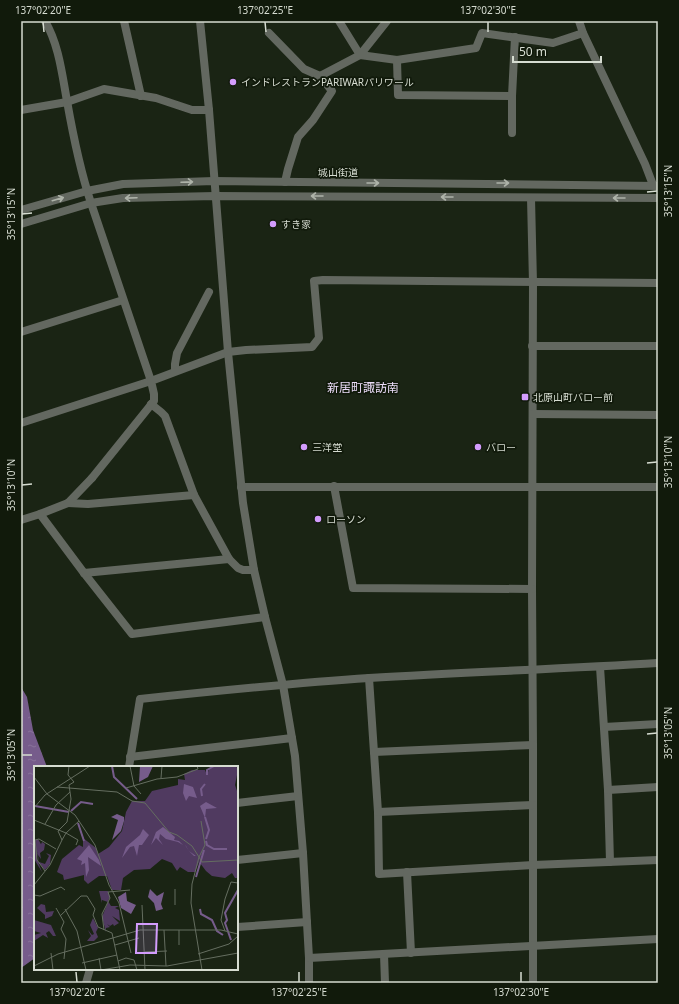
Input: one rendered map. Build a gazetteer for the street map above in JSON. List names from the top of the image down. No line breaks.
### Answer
{"streets":{"street":["城山街道"]},"districts":["新居町諏訪南"],"places":{"other":["インドレストランPARIWARパリワール","すき家","三洋堂","バロー","ローソン"],"transit":["北原山町バロー前"]},"scale_bar":"50 m","coordinates":["137°02'20\"E","137°02'25\"E","137°02'30\"E","35°13'15\"N","35°13'10\"N","35°13'05\"N"]}
